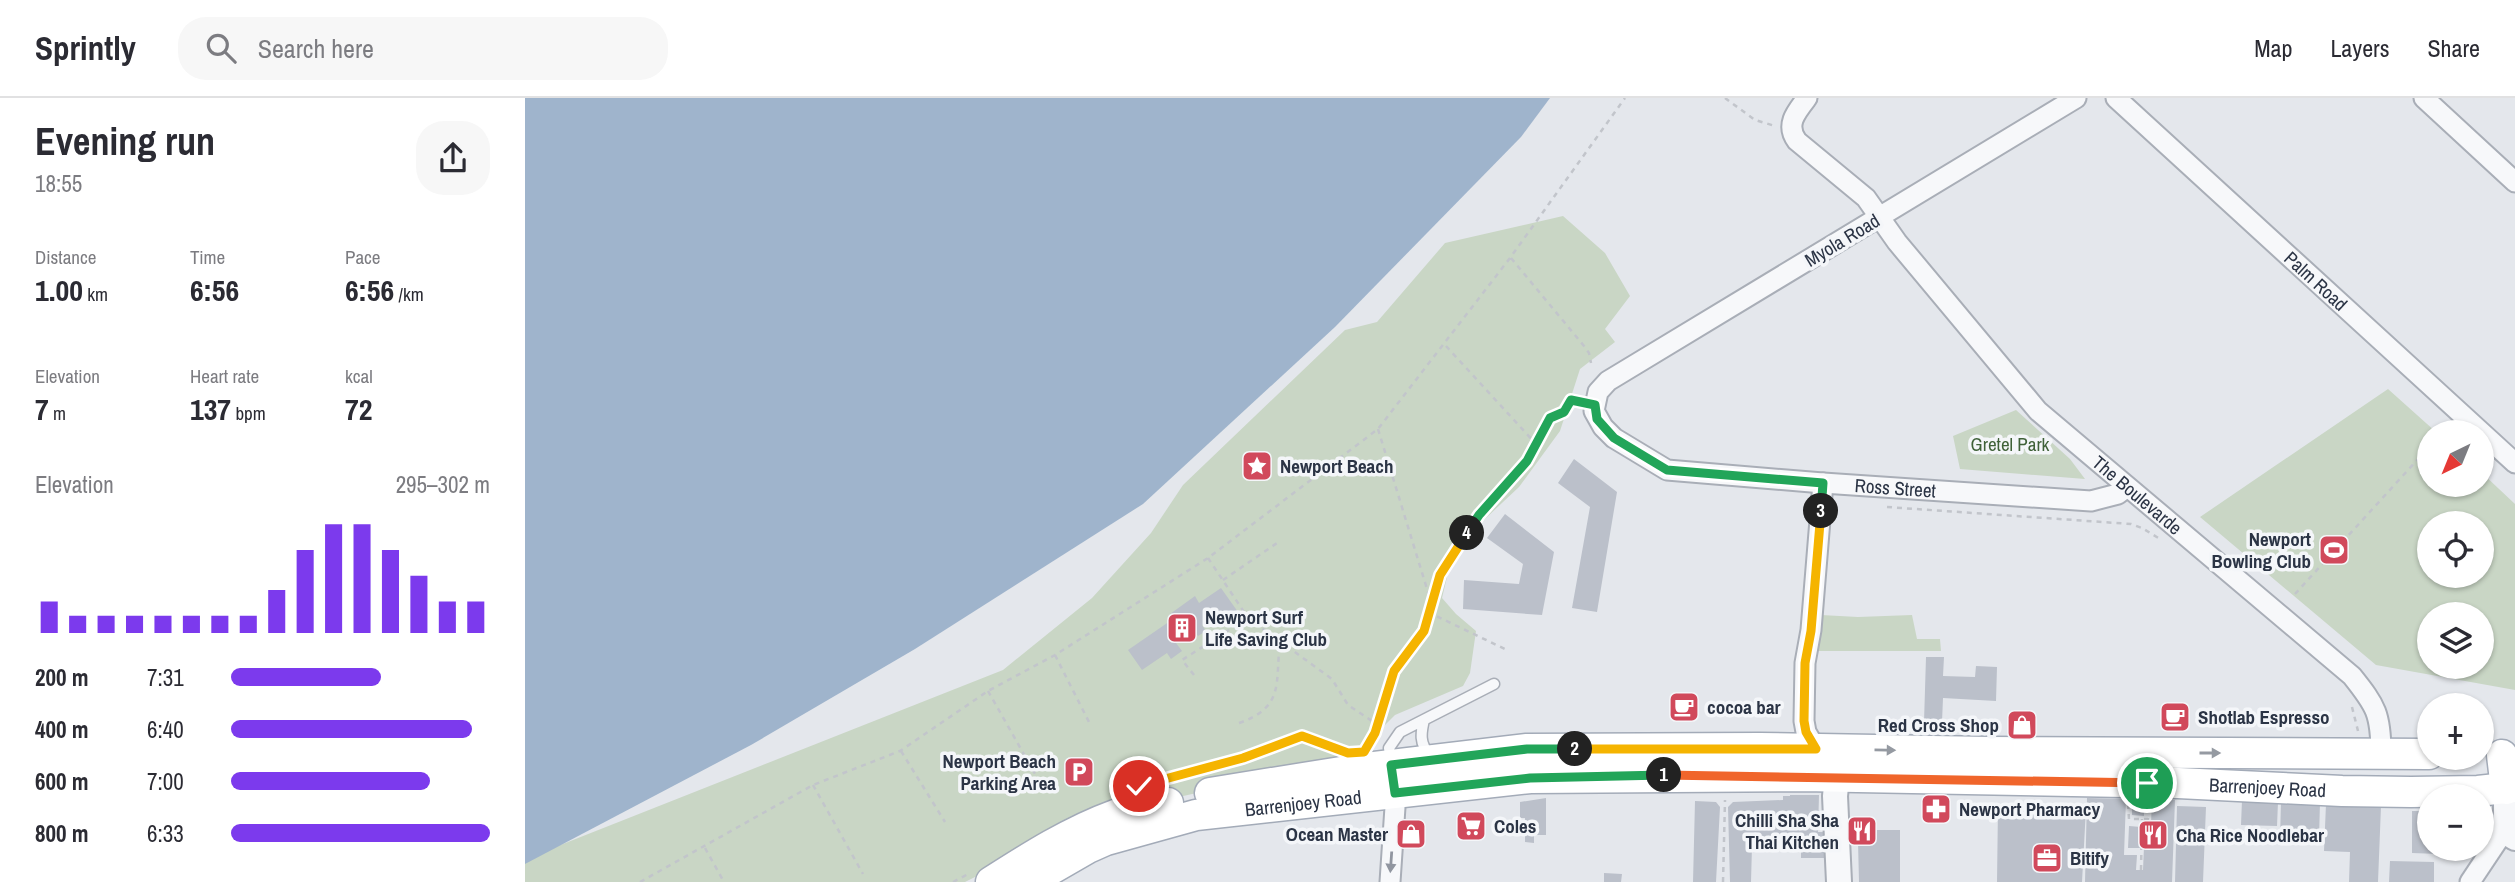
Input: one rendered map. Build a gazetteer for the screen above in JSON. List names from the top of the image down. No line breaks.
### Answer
{"streets":{"main road":["Barrenjoey Road"],"street":["Myola Road","Palm Road","Ross Street","The Boulevarde"]},"crossings":[["Myola Road","Ross Street"],["Myola Road","The Boulevarde"],["Ross Street","The Boulevarde"],["The Boulevarde","Barrenjoey Road"]],"parks":["Gretel Park"],"places":{"place":["Newport Beach"],"sports":["Newport Bowling Club"],"building":["Newport Surf Life Saving Club"],"cafe":["cocoa bar","Shotlab Espresso"],"shop":["Red Cross Shop","Ocean Master"],"parking":["Newport Beach Parking Area"],"pharmacy":["Newport Pharmacy"],"supermarket":["Coles"],"restaurant":["Chilli Sha Sha Thai Kitchen","Cha Rice Noodlebar"],"office":["Bitify"]},"north":"bottom left","page":{"header":"Sprintly","search":"Search here","nav":["Map","Layers","Share"],"heading":["Evening run","18:55"],"stats":[["Distance","1.00 km"],["Time","6:56"],["Pace","6:56 /km"],["Elevation","7 m"],["Heart rate","137 bpm"],["kcal","72"]],"map_buttons":["+","−"],"chart":["Elevation","295–302 m"],"pins":["3","4","2","1"],"list":[{"name":"200 m","note":"7:31"},{"name":"400 m","note":"6:40"},{"name":"600 m","note":"7:00"},{"name":"800 m","note":"6:33"}]}}
